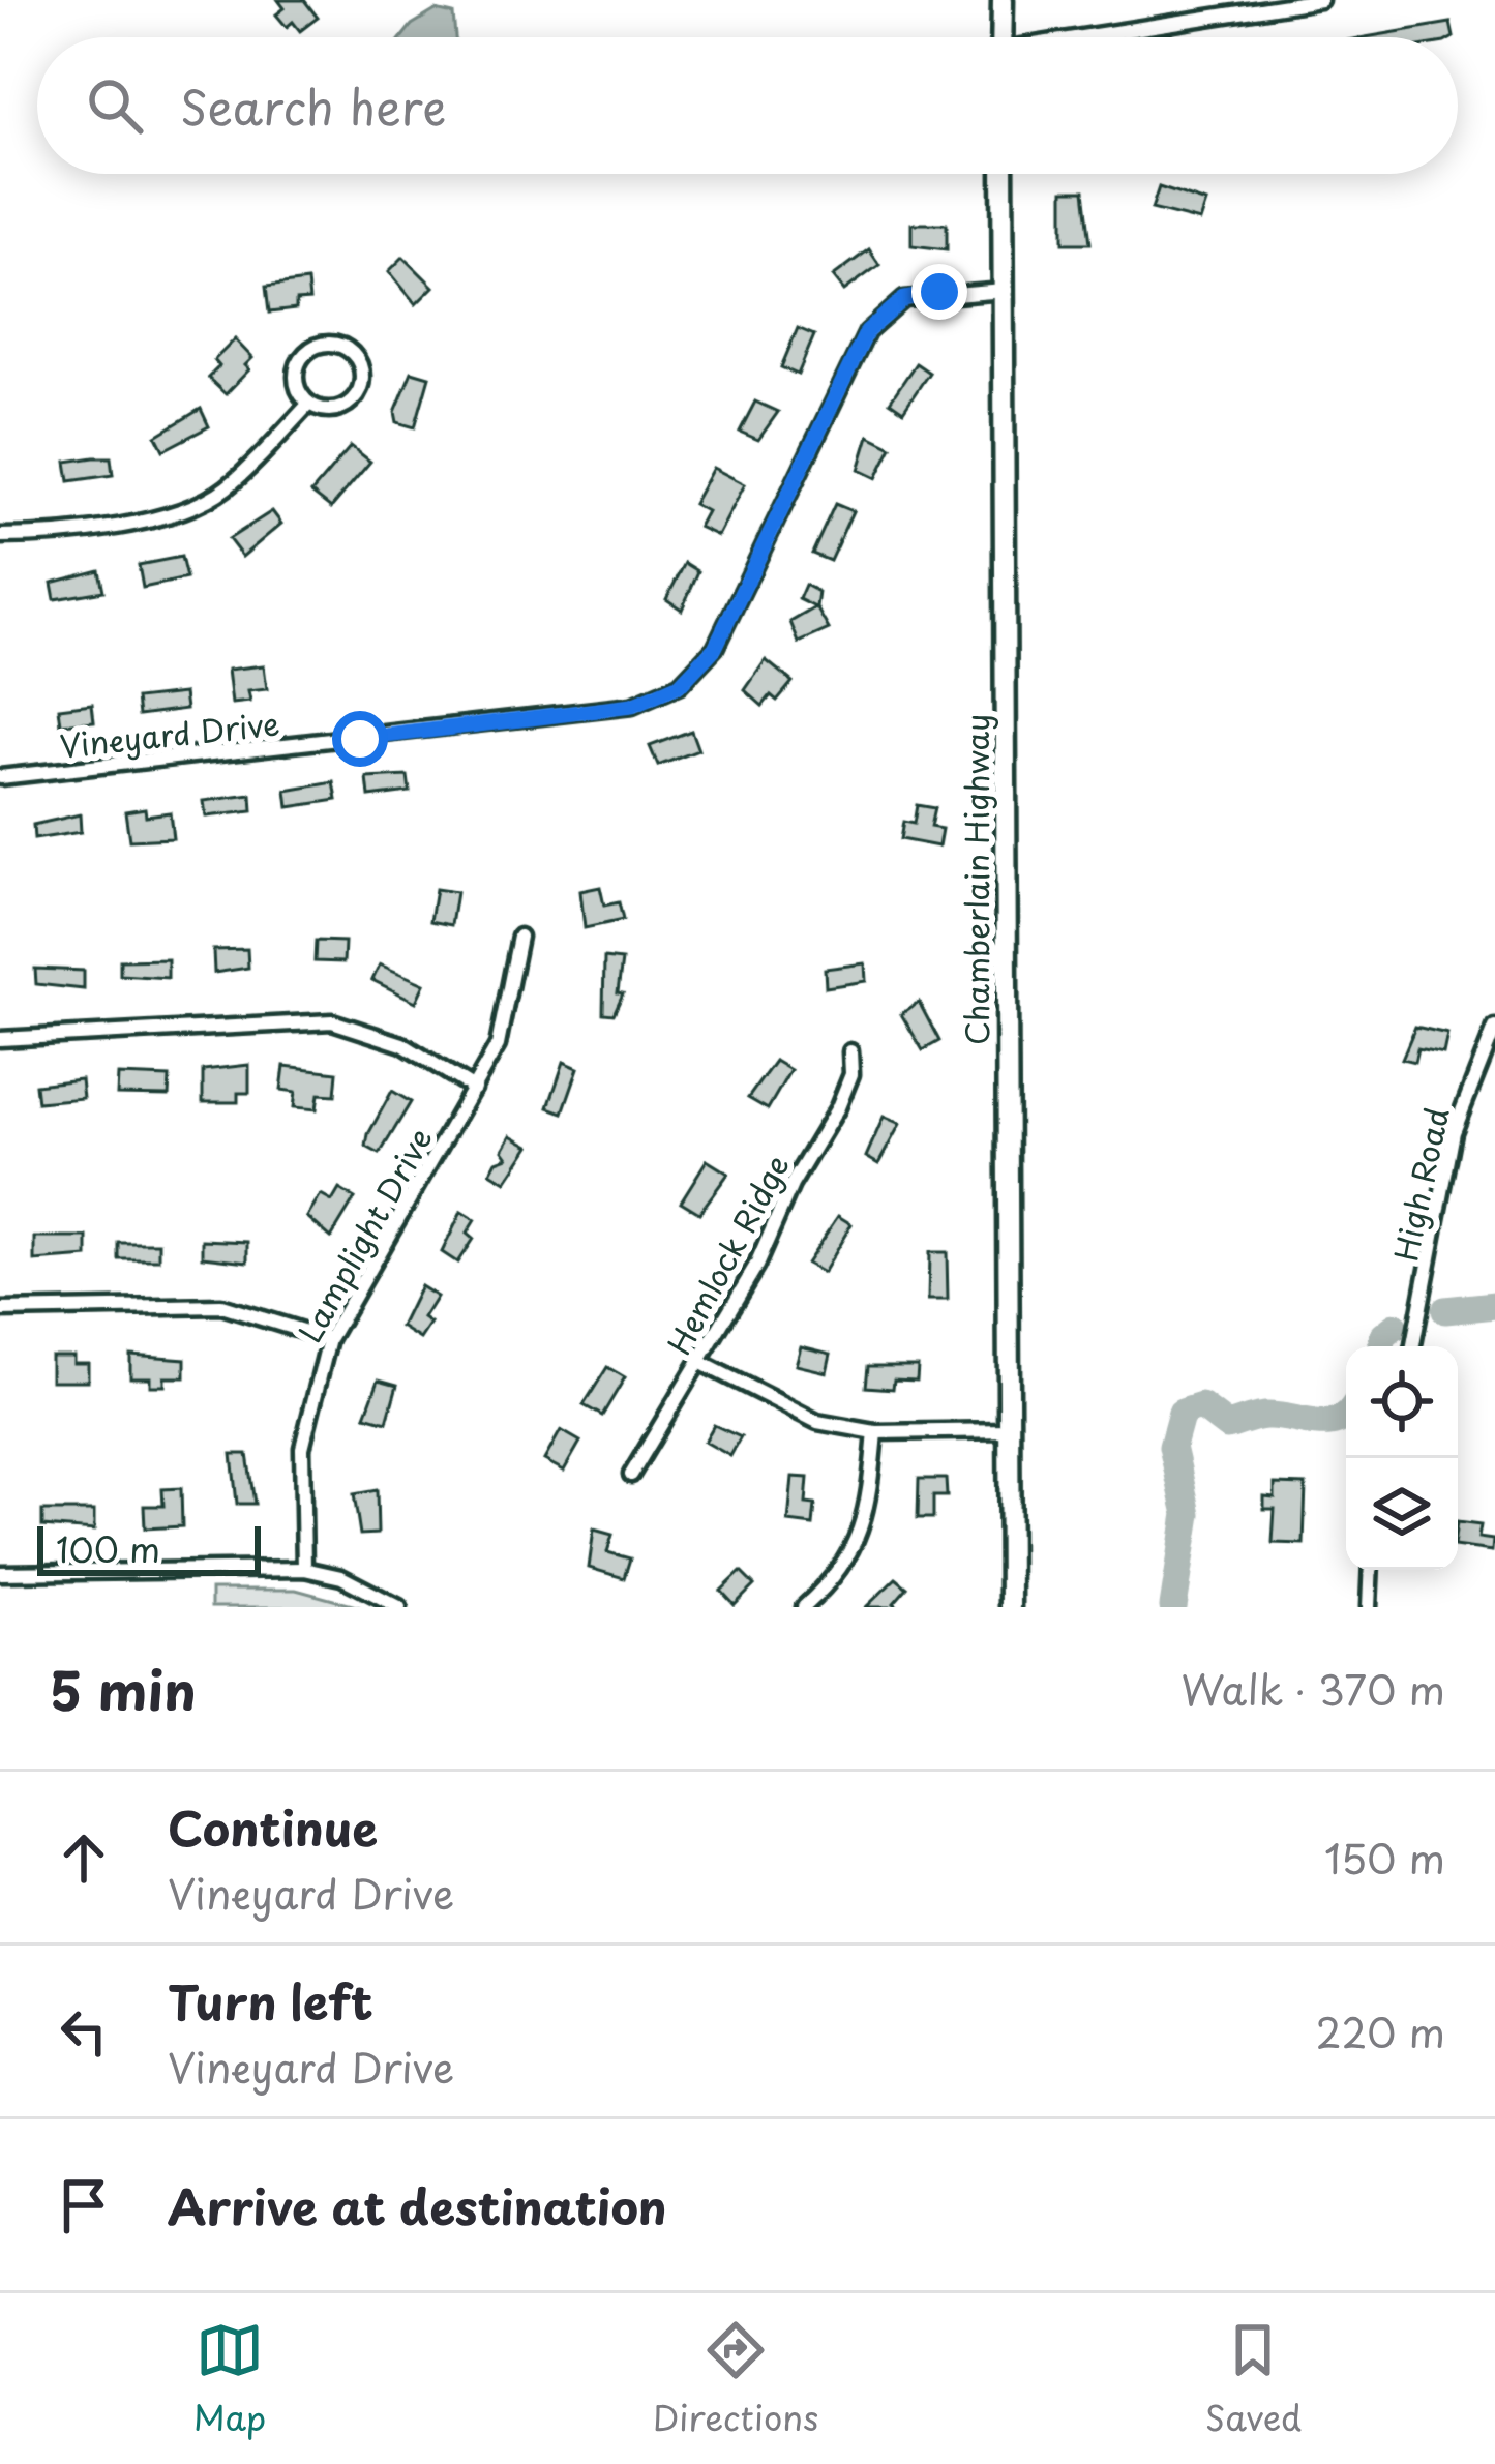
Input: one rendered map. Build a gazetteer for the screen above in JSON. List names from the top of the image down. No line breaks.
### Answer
{"streets":{"main road":["Chamberlain Highway"],"street":["Vineyard Drive","High Road","Lamplight Drive","Hemlock Ridge"]},"crossings":[["Vineyard Drive","Chamberlain Highway"]],"scale_bar":"100 m","page":{"search":"Search here","scale":"100 m","heading":["5 min","Walk · 370 m"],"list":[["Continue","Vineyard Drive","150 m"],["Turn left","Vineyard Drive","220 m"],"Arrive at destination"],"nav":["Map","Directions","Saved"]}}
